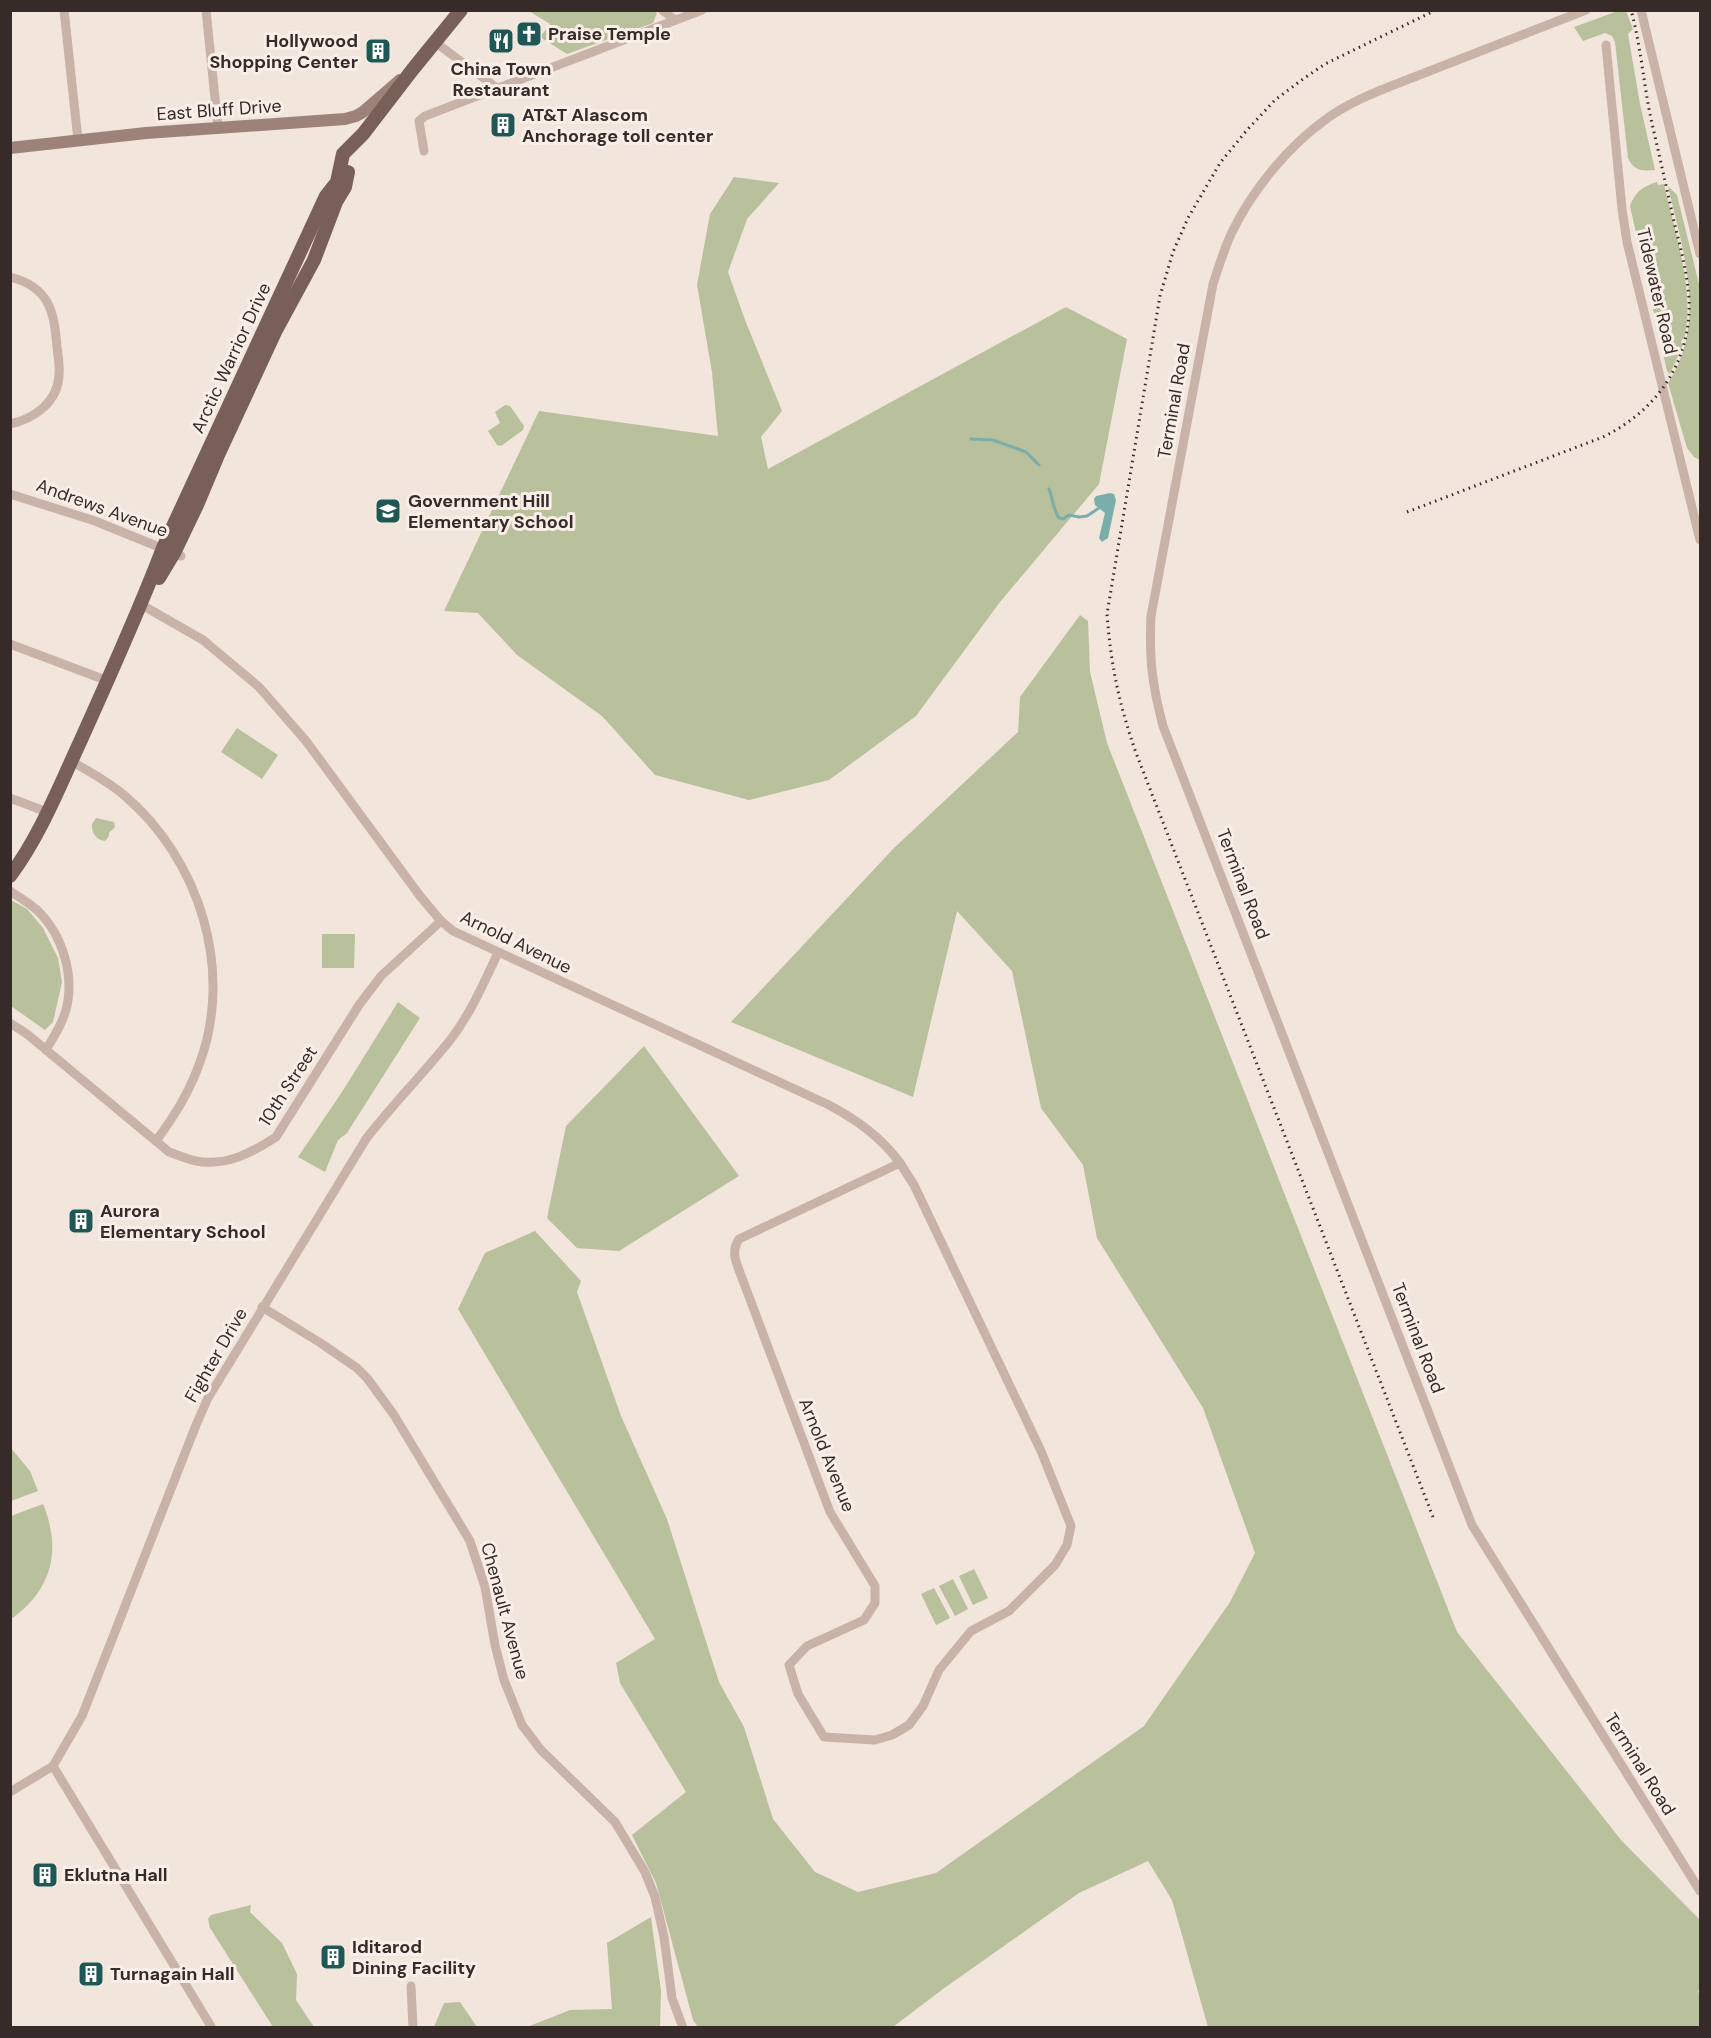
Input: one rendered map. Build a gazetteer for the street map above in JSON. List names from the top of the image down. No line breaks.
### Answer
{"streets":{"main road":["Arctic Warrior Drive"],"street":["East Bluff Drive","Tidewater Road","Terminal Road","Andrews Avenue","Arnold Avenue","10th Street","Fighter Drive","Chenault Avenue"]},"crossings":[["East Bluff Drive","Arctic Warrior Drive"],["Arctic Warrior Drive","Andrews Avenue"],["Arctic Warrior Drive","Arnold Avenue"],["Arnold Avenue","10th Street"],["Arnold Avenue","Fighter Drive"],["Fighter Drive","Chenault Avenue"]],"places":{"church":["Praise Temple"],"restaurant":["China Town Restaurant"],"building":["Hollywood Shopping Center","AT&T Alascom Anchorage toll center","Aurora Elementary School","Eklutna Hall","Iditarod Dining Facility","Turnagain Hall"],"school or university":["Government Hill Elementary School"]}}
